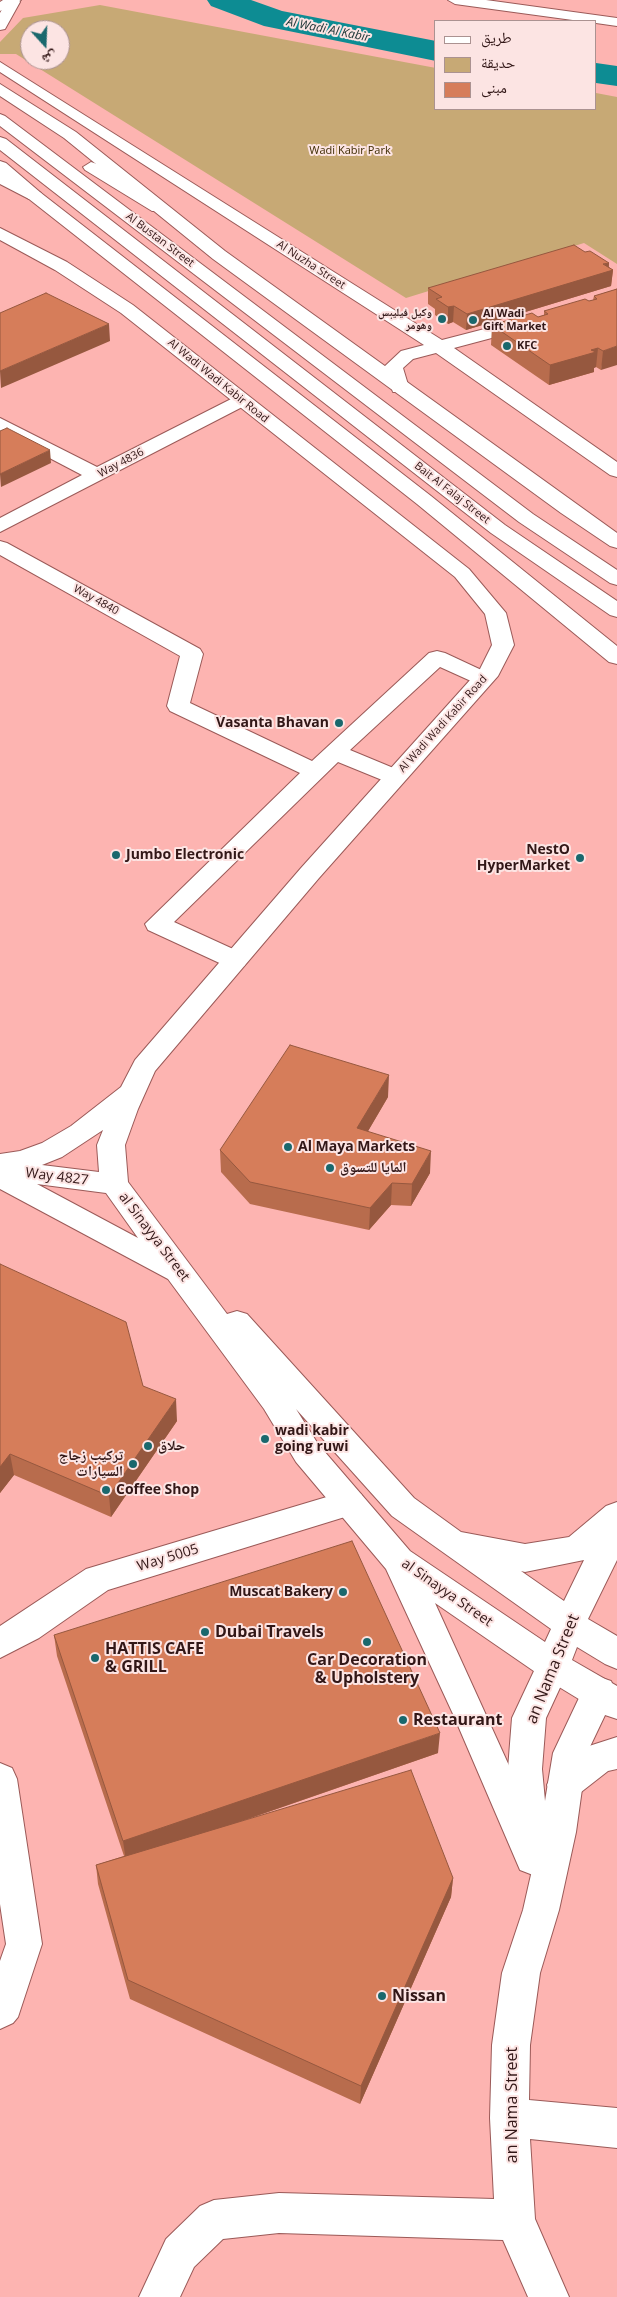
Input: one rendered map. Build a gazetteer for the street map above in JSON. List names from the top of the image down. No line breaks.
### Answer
{"streets":{"street":["Al Bustan Street","Al Nuzha Street","Al Wadi Wadi Kabir Road","Way 4836","Bait Al Falaj Street","Way 4840","Way 4827","al Sinayya Street","Way 5005","an Nama Street"]},"crossings":[["Al Bustan Street","Bait Al Falaj Street"],["Al Wadi Wadi Kabir Road","Way 4836"],["Al Wadi Wadi Kabir Road","Way 4827"],["Al Wadi Wadi Kabir Road","al Sinayya Street"],["Way 4827","al Sinayya Street"],["al Sinayya Street","Way 5005"],["al Sinayya Street","an Nama Street"]],"water":["Al Wadi Al Kabir"],"parks":["Wadi Kabir Park"],"places":["وكيل فيليبس وهومر","Al Wadi Gift Market","KFC","Vasanta Bhavan","Jumbo Electronic","NestO HyperMarket","Al Maya Markets","المايا للتسوق","wadi kabir going ruwi","حلاق","تركيب زجاج السيارات","Coffee Shop","Muscat Bakery","Dubai Travels","Car Decoration & Upholstery","HATTIS CAFE & GRILL","Restaurant","Nissan"],"legend":["طريق","حديقة","مبنى"],"north":"bottom"}
